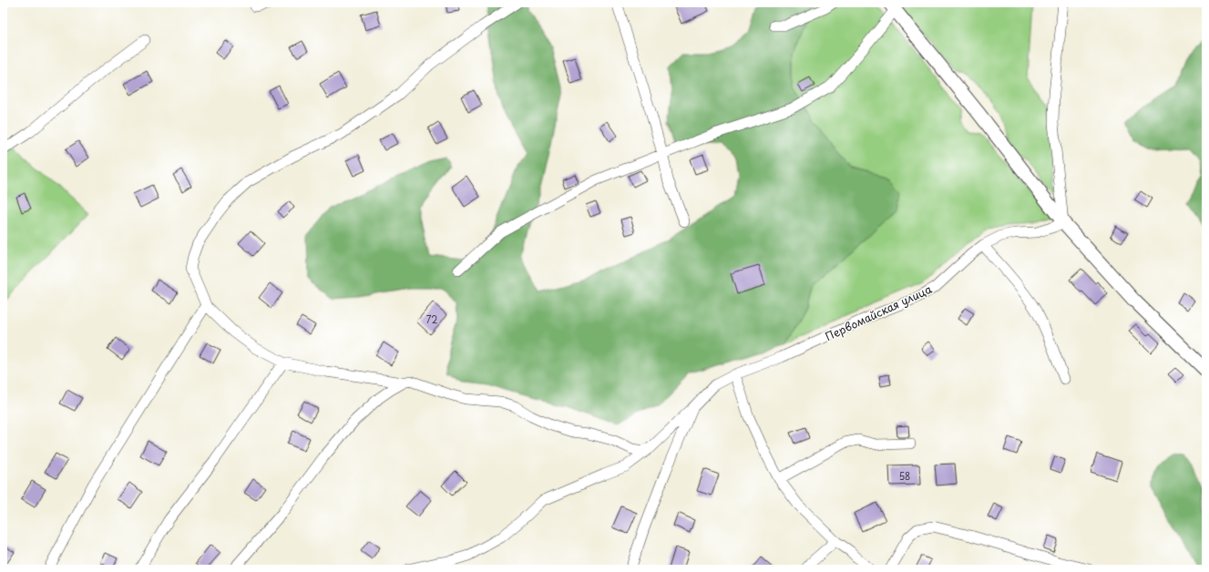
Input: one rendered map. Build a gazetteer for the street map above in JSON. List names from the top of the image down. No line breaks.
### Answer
{"streets":{"street":["Первомайская улица"]},"house_numbers":["72","58"]}
